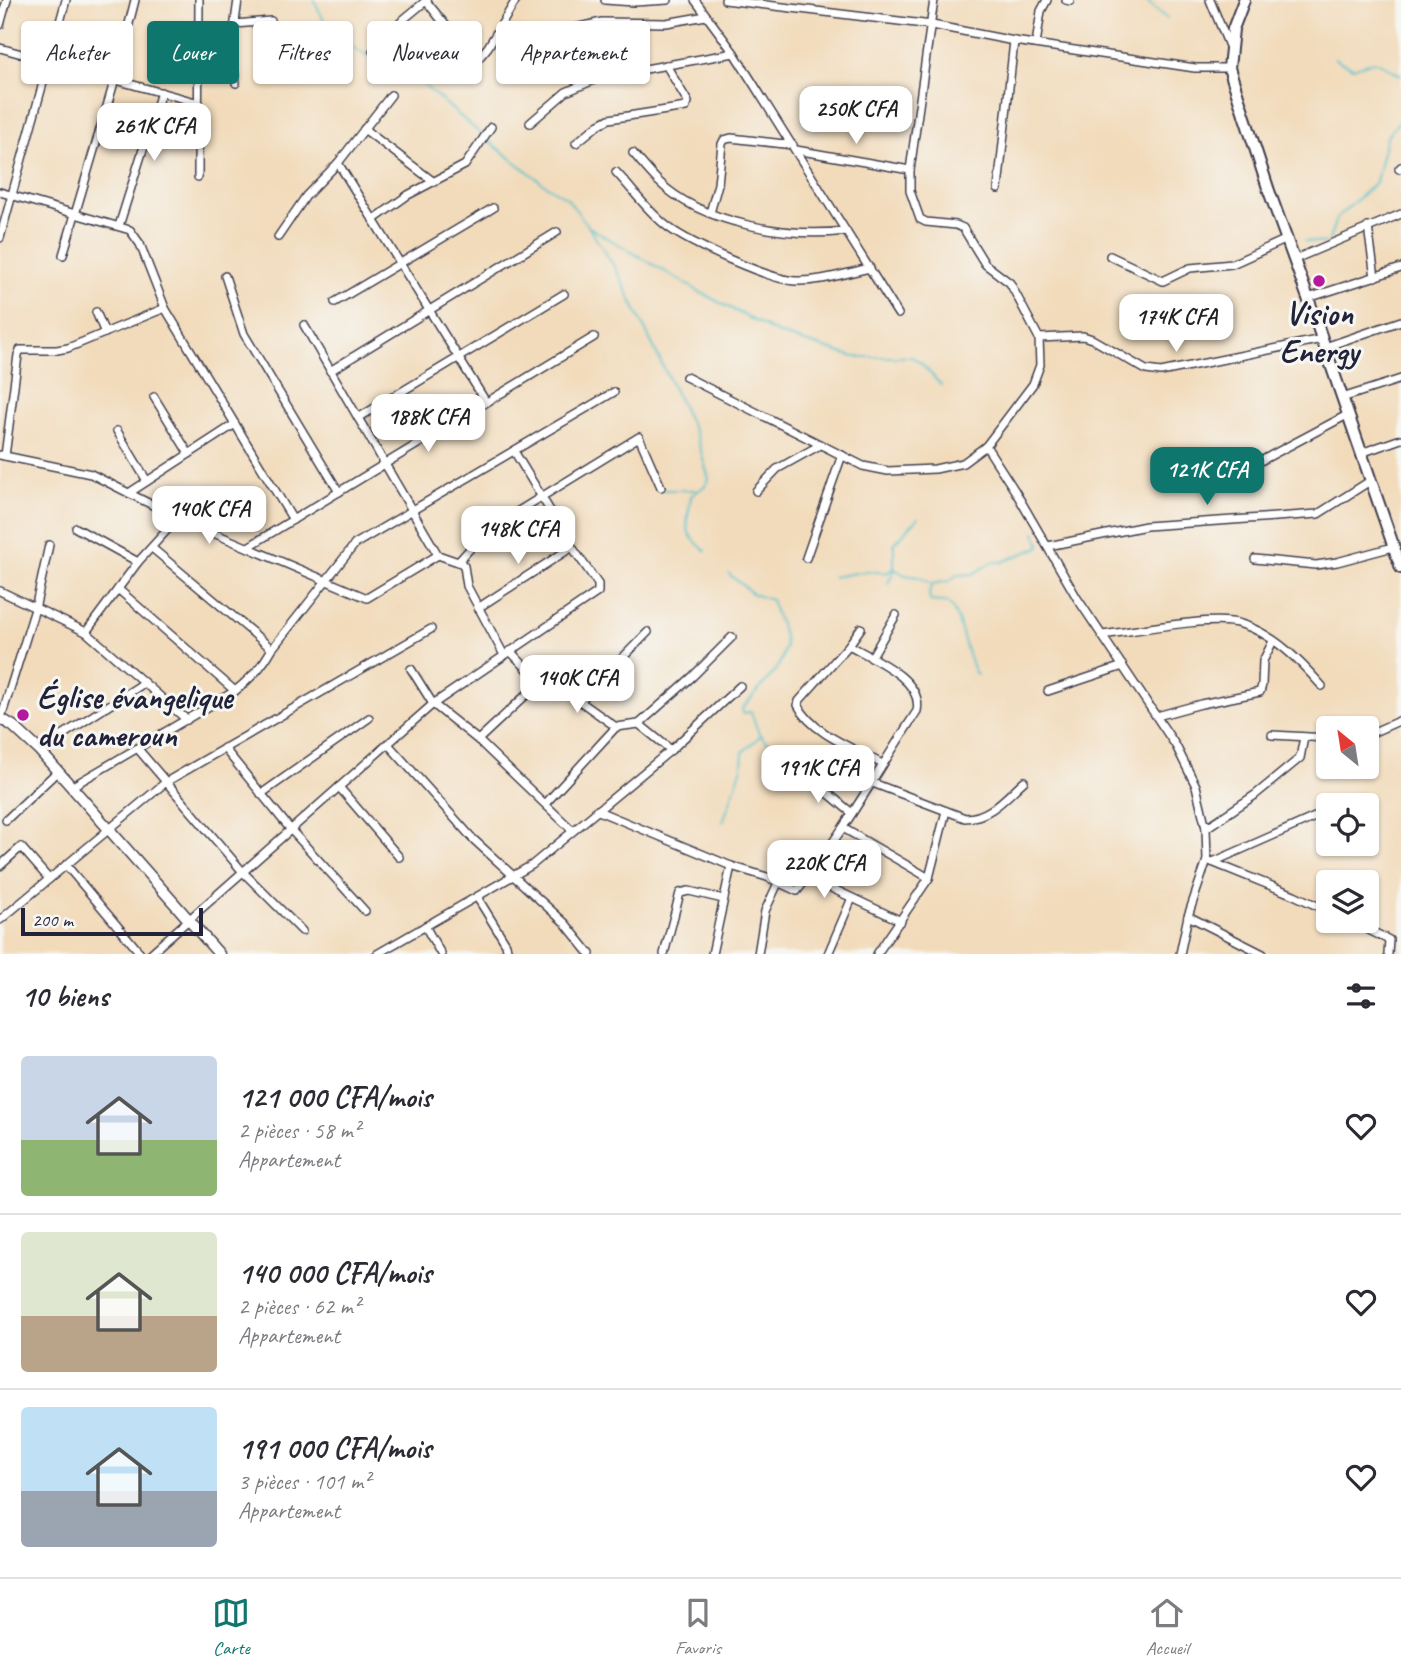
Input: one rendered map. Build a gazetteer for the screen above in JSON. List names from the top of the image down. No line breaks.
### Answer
{"places":["Vision Energy","Église évangelique du cameroun"],"scale_bar":"200 m","north":"top left","page":{"chip":["Acheter","Louer","Filtres","Nouveau","Appartement"],"price":["250K CFA","261K CFA","174K CFA","188K CFA","121K CFA","140K CFA","148K CFA","140K CFA","191K CFA","220K CFA"],"scale":"200 m","heading":"10 biens","list":[{"name":"121 000 CFA/mois","note":"2 pièces · 58 m² · Appartement"},{"name":"140 000 CFA/mois","note":"2 pièces · 62 m² · Appartement"},{"name":"191 000 CFA/mois","note":"3 pièces · 101 m² · Appartement"}],"tabs":["Carte","Favoris","Accueil"]}}
